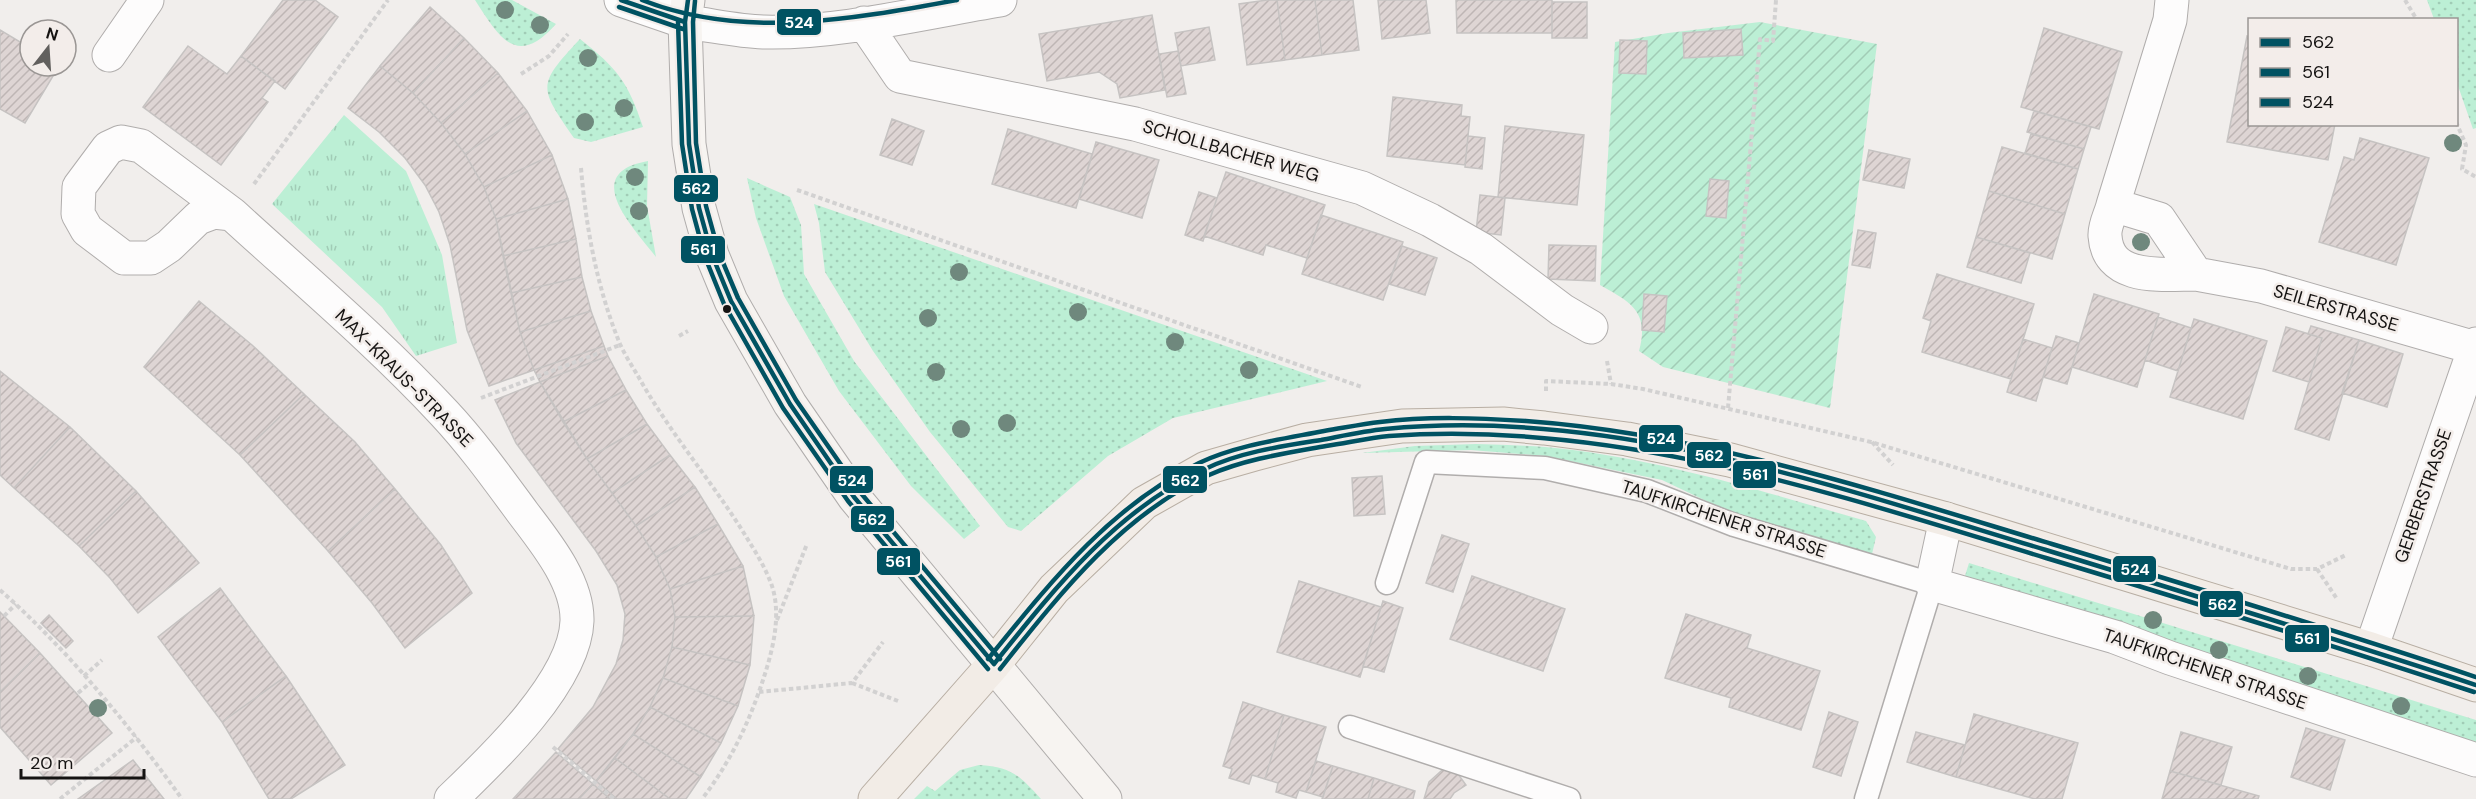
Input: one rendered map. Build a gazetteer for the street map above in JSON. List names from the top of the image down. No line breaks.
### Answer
{"streets":{"street":["SCHOLLBACHER WEG","SEILERSTRASSE","MAX-KRAUS-STRASSE","GERBERSTRASSE","TAUFKIRCHENER STRASSE"]},"crossings":[["SEILERSTRASSE","GERBERSTRASSE"]],"lines":["transit line 562","transit line 524","transit line 561"],"legend":["562","561","524"],"scale_bar":"20 m","north":"top"}
